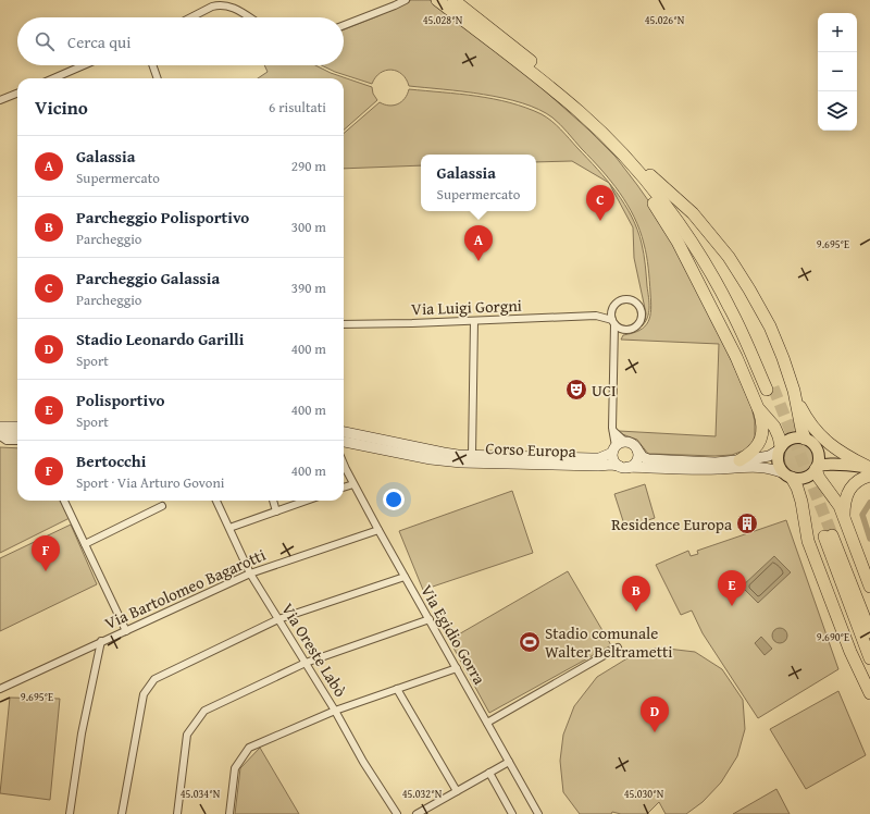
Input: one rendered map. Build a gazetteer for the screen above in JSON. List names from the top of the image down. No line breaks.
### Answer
{"streets":{"main road":["Corso Europa"],"street":["Via Luigi Gorgni","Via Bartolomeo Bagarotti","Via Egidio Gorra","Via Oreste Labò"]},"crossings":[["Via Bartolomeo Bagarotti","Via Egidio Gorra"],["Via Bartolomeo Bagarotti","Via Oreste Labò"]],"places":{"theatre":["UCI"],"building":["Residence Europa"],"sports":["Stadio comunale Walter Beltrametti"]},"page":{"map_buttons":["+","−"],"search":"Cerca qui","heading":["Vicino","6 risultati"],"list":[{"mark":"A","name":"Galassia","note":"Supermercato","value":"290 m"},{"mark":"B","name":"Parcheggio Polisportivo","note":"Parcheggio","value":"300 m"},{"mark":"C","name":"Parcheggio Galassia","note":"Parcheggio","value":"390 m"},{"mark":"D","name":"Stadio Leonardo Garilli","note":"Sport","value":"400 m"},{"mark":"E","name":"Polisportivo","note":"Sport","value":"400 m"},{"mark":"F","name":"Bertocchi","note":"Sport · Via Arturo Govoni","value":"400 m"}],"popup":["Galassia","Supermercato"],"pins":["C","A","F","E","B","D"]},"coordinates":["45.028°N","45.026°N","9.695°E","9.690°E","45.034°N","45.032°N","45.030°N"]}
